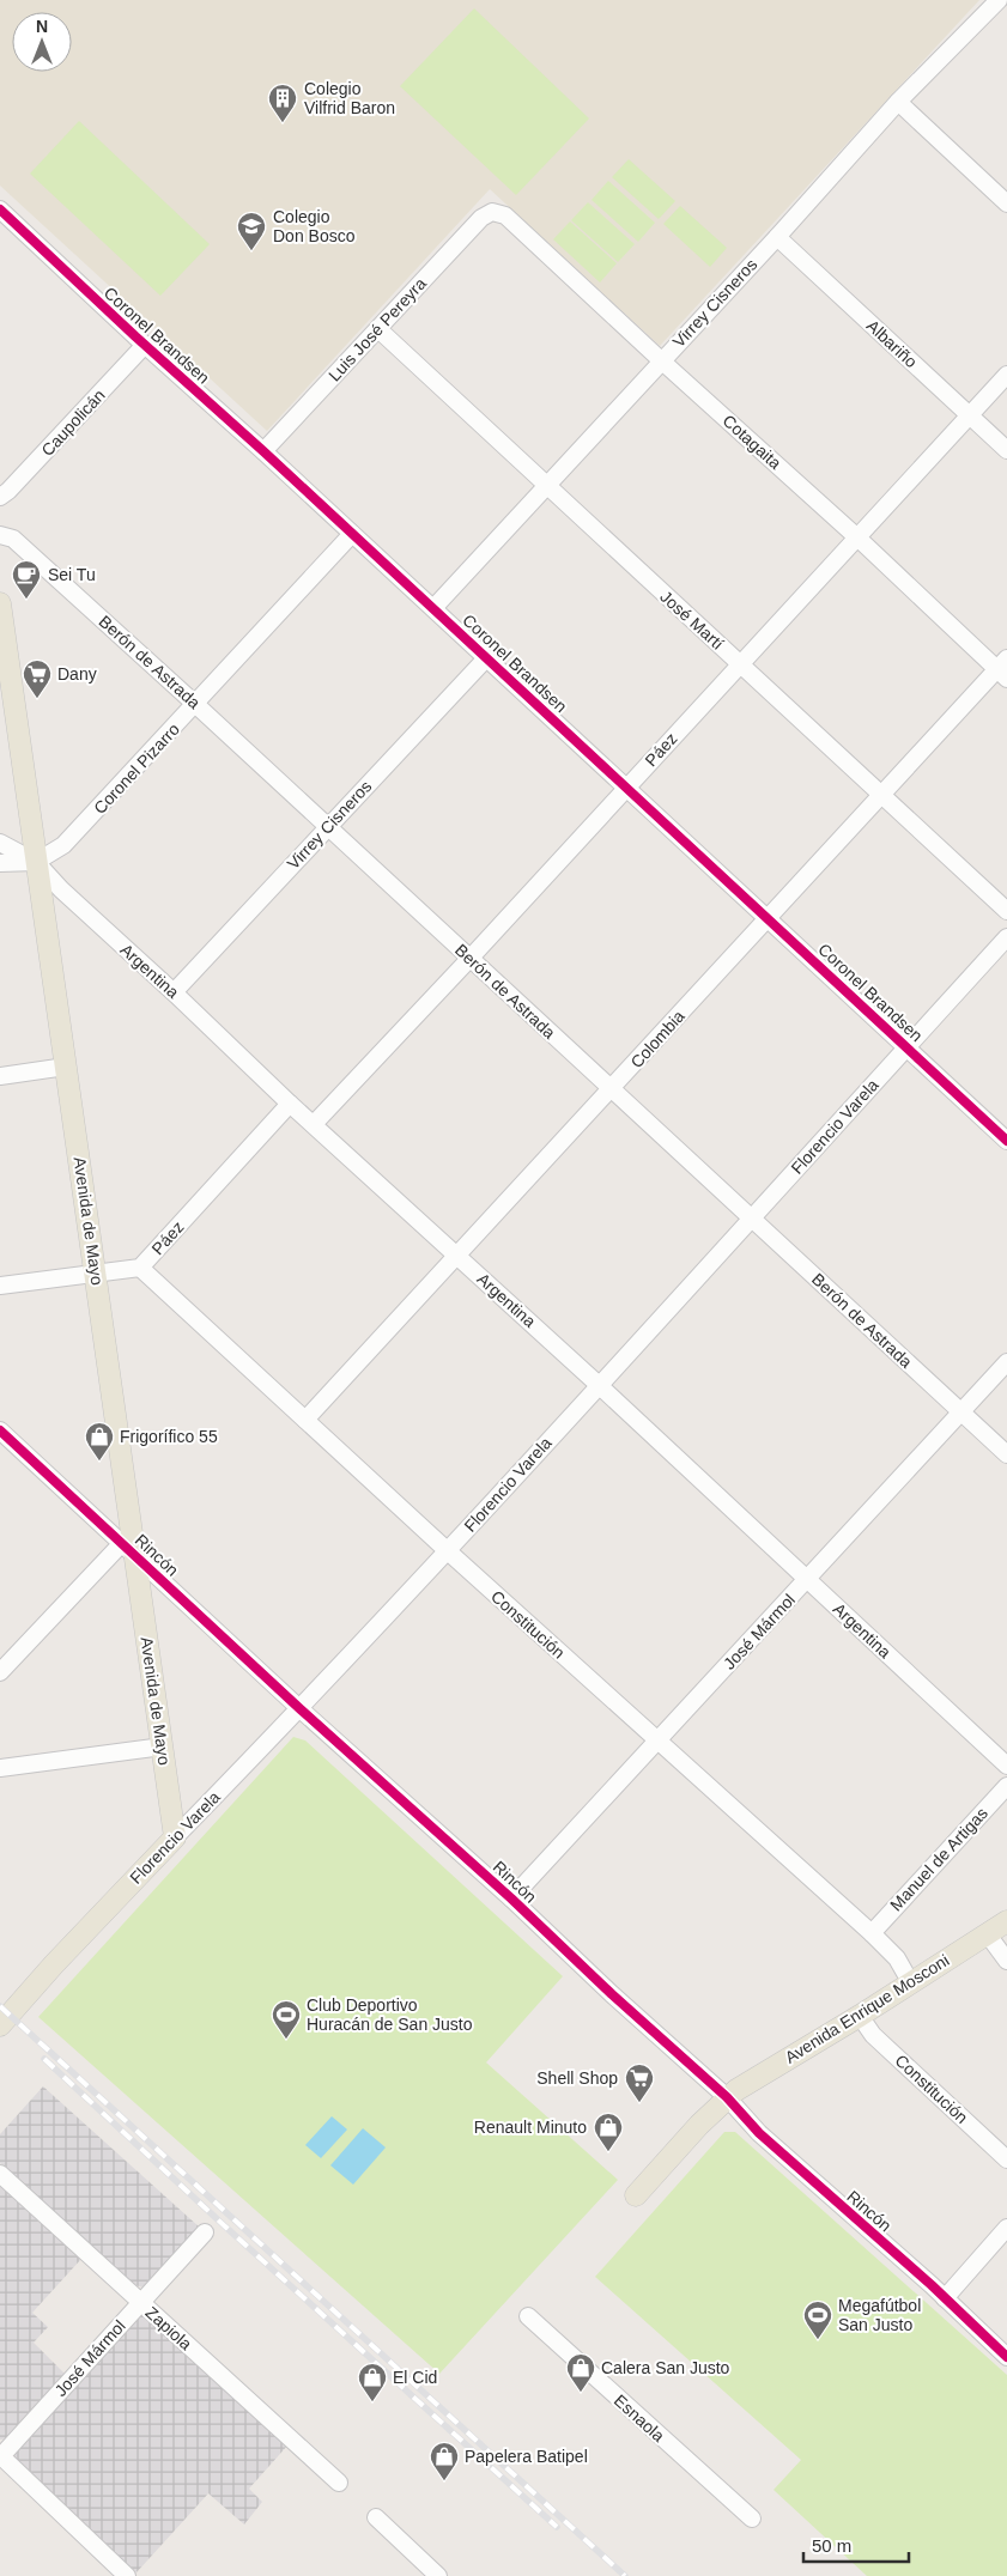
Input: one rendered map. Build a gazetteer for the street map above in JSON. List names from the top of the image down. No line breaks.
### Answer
{"streets":{"main road":["Florencio Varela","Avenida de Mayo","Avenida Enrique Mosconi"],"street":["Virrey Cisneros","Luis José Pereyra","Coronel Brandsen","Albariño","Caupolicán","Cotagaita","José Martí","Berón de Astrada","Páez","Coronel Pizarro","Argentina","Colombia","Rincón","Constitución","José Mármol","Manuel de Artigas","Zapiola","Esnaola"]},"crossings":[["Virrey Cisneros","Coronel Brandsen"],["Virrey Cisneros","Albariño"],["Virrey Cisneros","Cotagaita"],["Virrey Cisneros","José Martí"],["Virrey Cisneros","Berón de Astrada"],["Virrey Cisneros","Argentina"],["Luis José Pereyra","Coronel Brandsen"],["Luis José Pereyra","Cotagaita"],["Luis José Pereyra","José Martí"],["Coronel Brandsen","Caupolicán"],["Coronel Brandsen","Páez"],["Coronel Brandsen","Coronel Pizarro"],["Coronel Brandsen","Colombia"],["Coronel Brandsen","Florencio Varela"],["Albariño","Páez"],["Cotagaita","Páez"],["Cotagaita","Colombia"],["José Martí","Páez"],["José Martí","Colombia"],["Berón de Astrada","Páez"],["Berón de Astrada","Coronel Pizarro"],["Berón de Astrada","Colombia"],["Berón de Astrada","Florencio Varela"],["Berón de Astrada","José Mármol"],["Páez","Argentina"],["Páez","Avenida de Mayo"],["Páez","Constitución"],["Coronel Pizarro","Argentina"],["Coronel Pizarro","Avenida de Mayo"],["Argentina","Colombia"],["Argentina","Florencio Varela"],["Argentina","Avenida de Mayo"],["Argentina","José Mármol"],["Colombia","Constitución"],["Florencio Varela","Avenida de Mayo"],["Florencio Varela","Rincón"],["Florencio Varela","Constitución"],["Avenida de Mayo","Rincón"],["Rincón","José Mármol"],["Rincón","Avenida Enrique Mosconi"],["Constitución","José Mármol"],["Constitución","Manuel de Artigas"],["Constitución","Avenida Enrique Mosconi"],["José Mármol","Zapiola"]],"places":{"building":["Colegio Vilfrid Baron"],"school or university":["Colegio Don Bosco"],"cafe":["Sei Tu"],"supermarket":["Dany","Shell Shop"],"shop":["Frigorífico 55","Renault Minuto","Calera San Justo","El Cid","Papelera Batipel"],"sports":["Club Deportivo Huracán de San Justo","Megafútbol San Justo"]},"scale_bar":"50 m","north":"top"}
